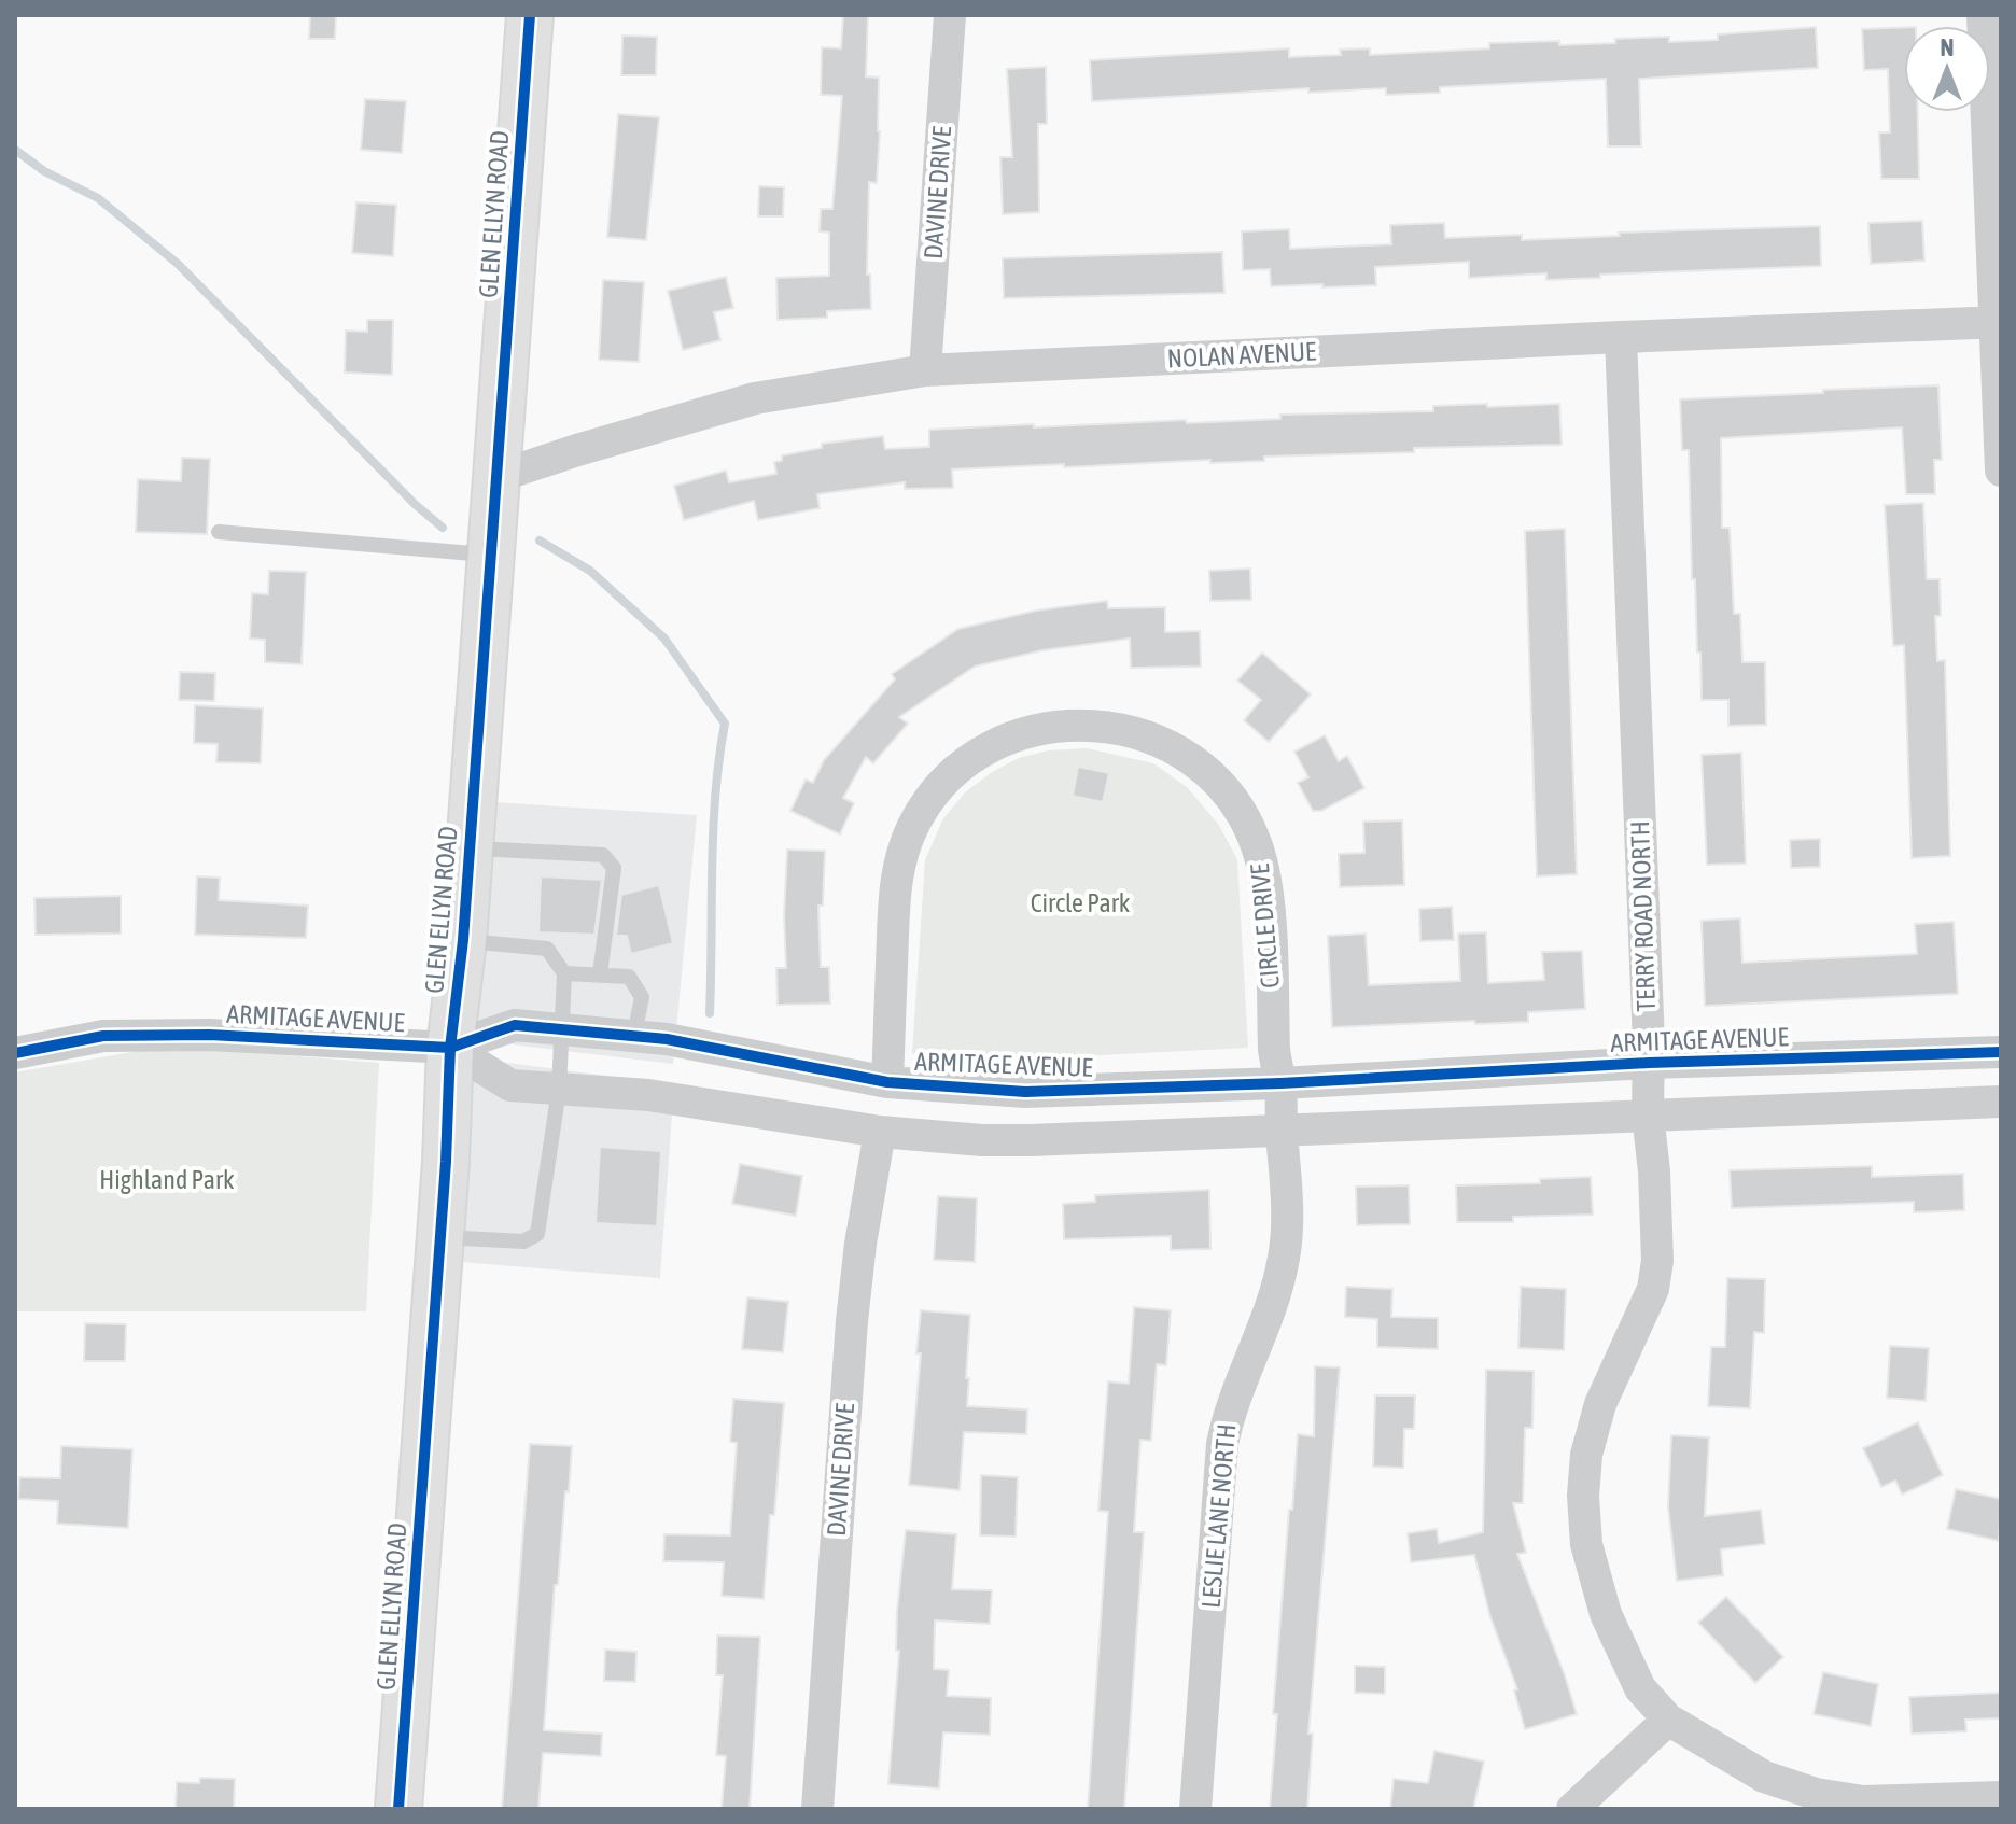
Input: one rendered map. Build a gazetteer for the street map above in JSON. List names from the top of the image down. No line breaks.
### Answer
{"streets":{"street":["DAVINE DRIVE","GLEN ELLYN ROAD","NOLAN AVENUE","TERRY ROAD NORTH","CIRCLE DRIVE","ARMITAGE AVENUE","LESLIE LANE NORTH"]},"crossings":[["DAVINE DRIVE","NOLAN AVENUE"],["DAVINE DRIVE","ARMITAGE AVENUE"],["GLEN ELLYN ROAD","NOLAN AVENUE"],["GLEN ELLYN ROAD","ARMITAGE AVENUE"],["NOLAN AVENUE","TERRY ROAD NORTH"],["TERRY ROAD NORTH","ARMITAGE AVENUE"],["CIRCLE DRIVE","ARMITAGE AVENUE"],["CIRCLE DRIVE","LESLIE LANE NORTH"],["ARMITAGE AVENUE","LESLIE LANE NORTH"]],"parks":["Circle Park","Highland Park"],"north":"top"}
